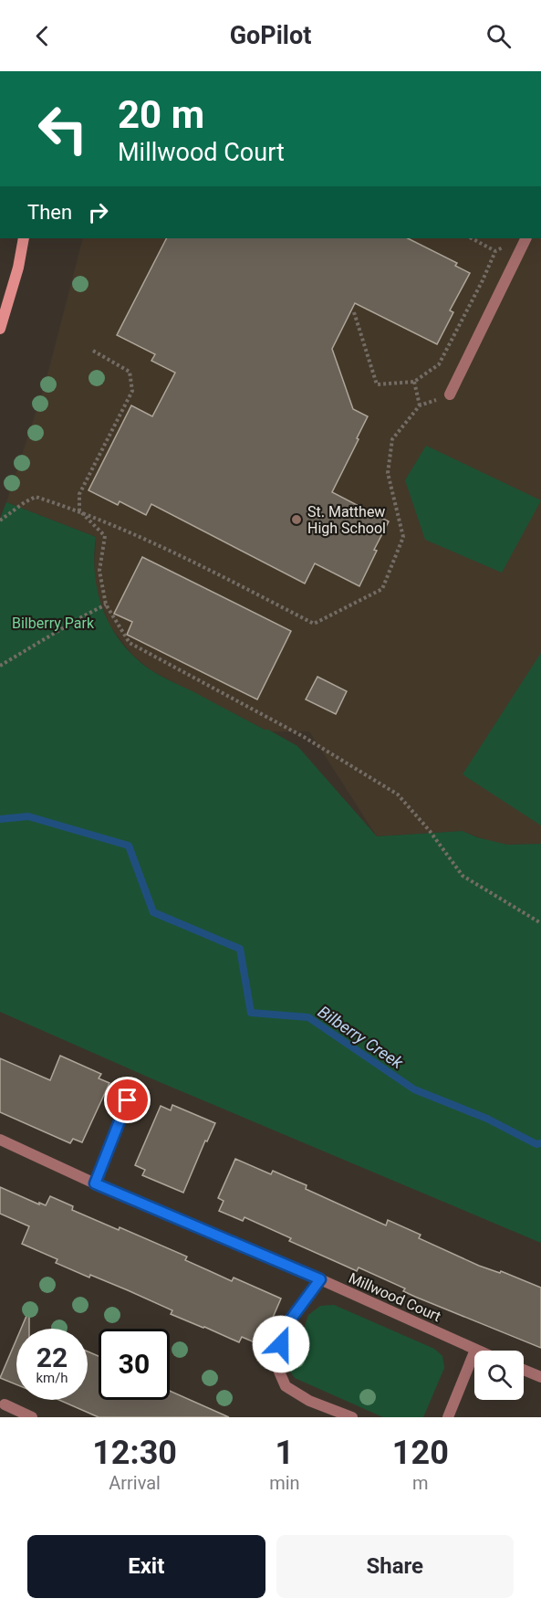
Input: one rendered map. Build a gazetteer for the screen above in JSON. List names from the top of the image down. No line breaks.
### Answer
{"streets":{"street":["Millwood Court"]},"water":["Bilberry Creek"],"parks":["Bilberry Park"],"places":["St. Matthew High School"],"page":{"header":"GoPilot","turn":["20 m","Millwood Court"],"then":"Then","speed":"22 km/h","limit":"30","eta":["12:30","Arrival","1","min","120","m"],"buttons":["Exit","Share"]}}
